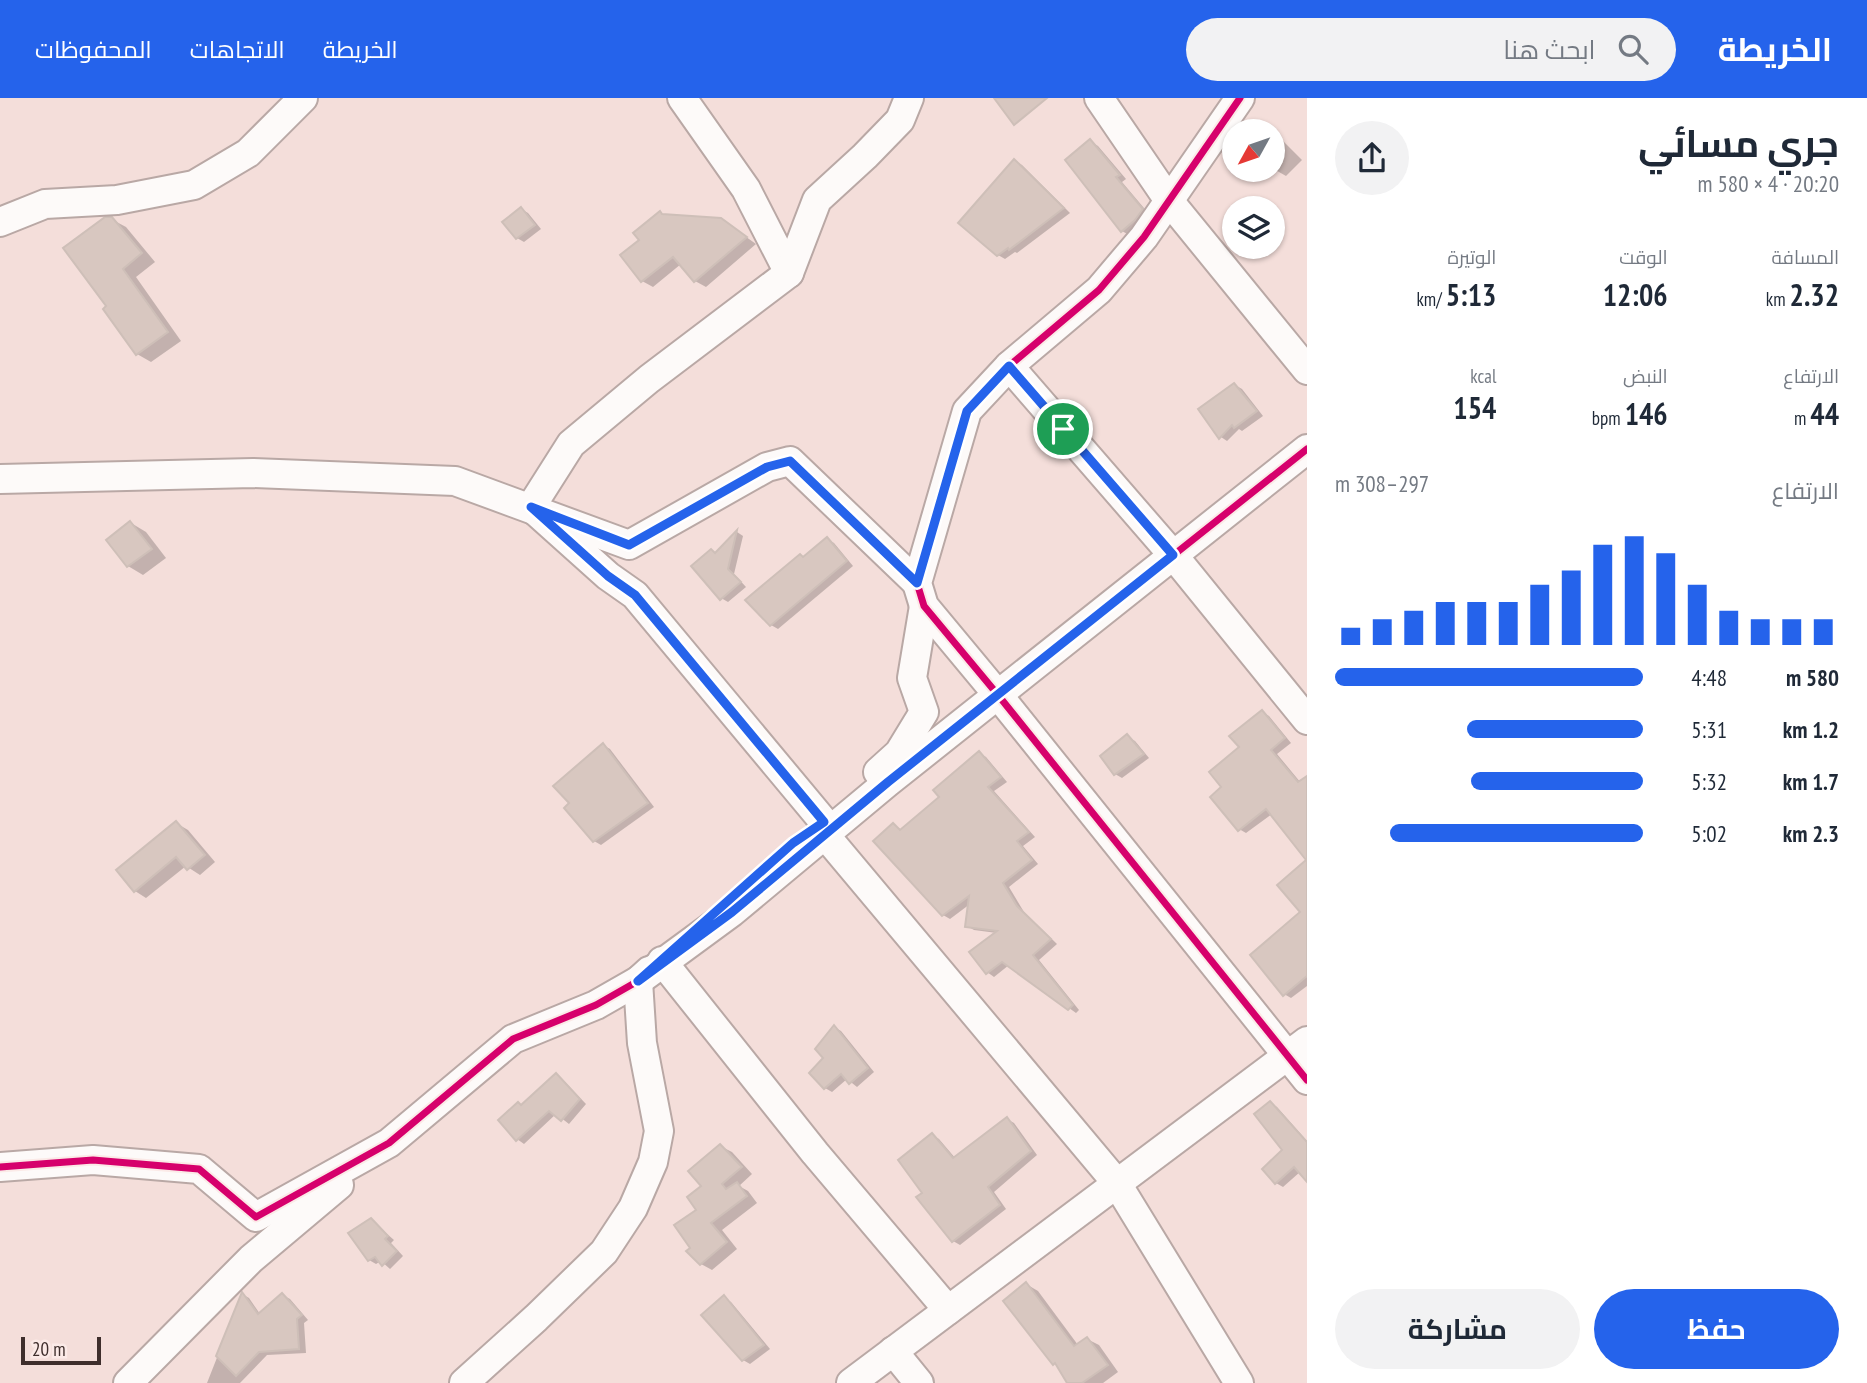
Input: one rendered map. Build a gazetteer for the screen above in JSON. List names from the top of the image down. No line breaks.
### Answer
{"scale_bar":"20 m","north":"bottom left","page":{"header":"الخريطة","search":"ابحث هنا","nav":["الخريطة","الاتجاهات","المحفوظات"],"heading":["جري مسائي","20:20 · 4 × 580 m"],"stats":[["المسافة","2.32 km"],["الوقت","12:06"],["الوتيرة","5:13 /km"],["الارتفاع","44 m"],["النبض","146 bpm"],["kcal","154"]],"chart":["الارتفاع","297–308 m"],"list":[{"name":"580 m","note":"4:48"},{"name":"1.2 km","note":"5:31"},{"name":"1.7 km","note":"5:32"},{"name":"2.3 km","note":"5:02"}],"buttons":["حفظ","مشاركة"],"scale":"20 m"}}
